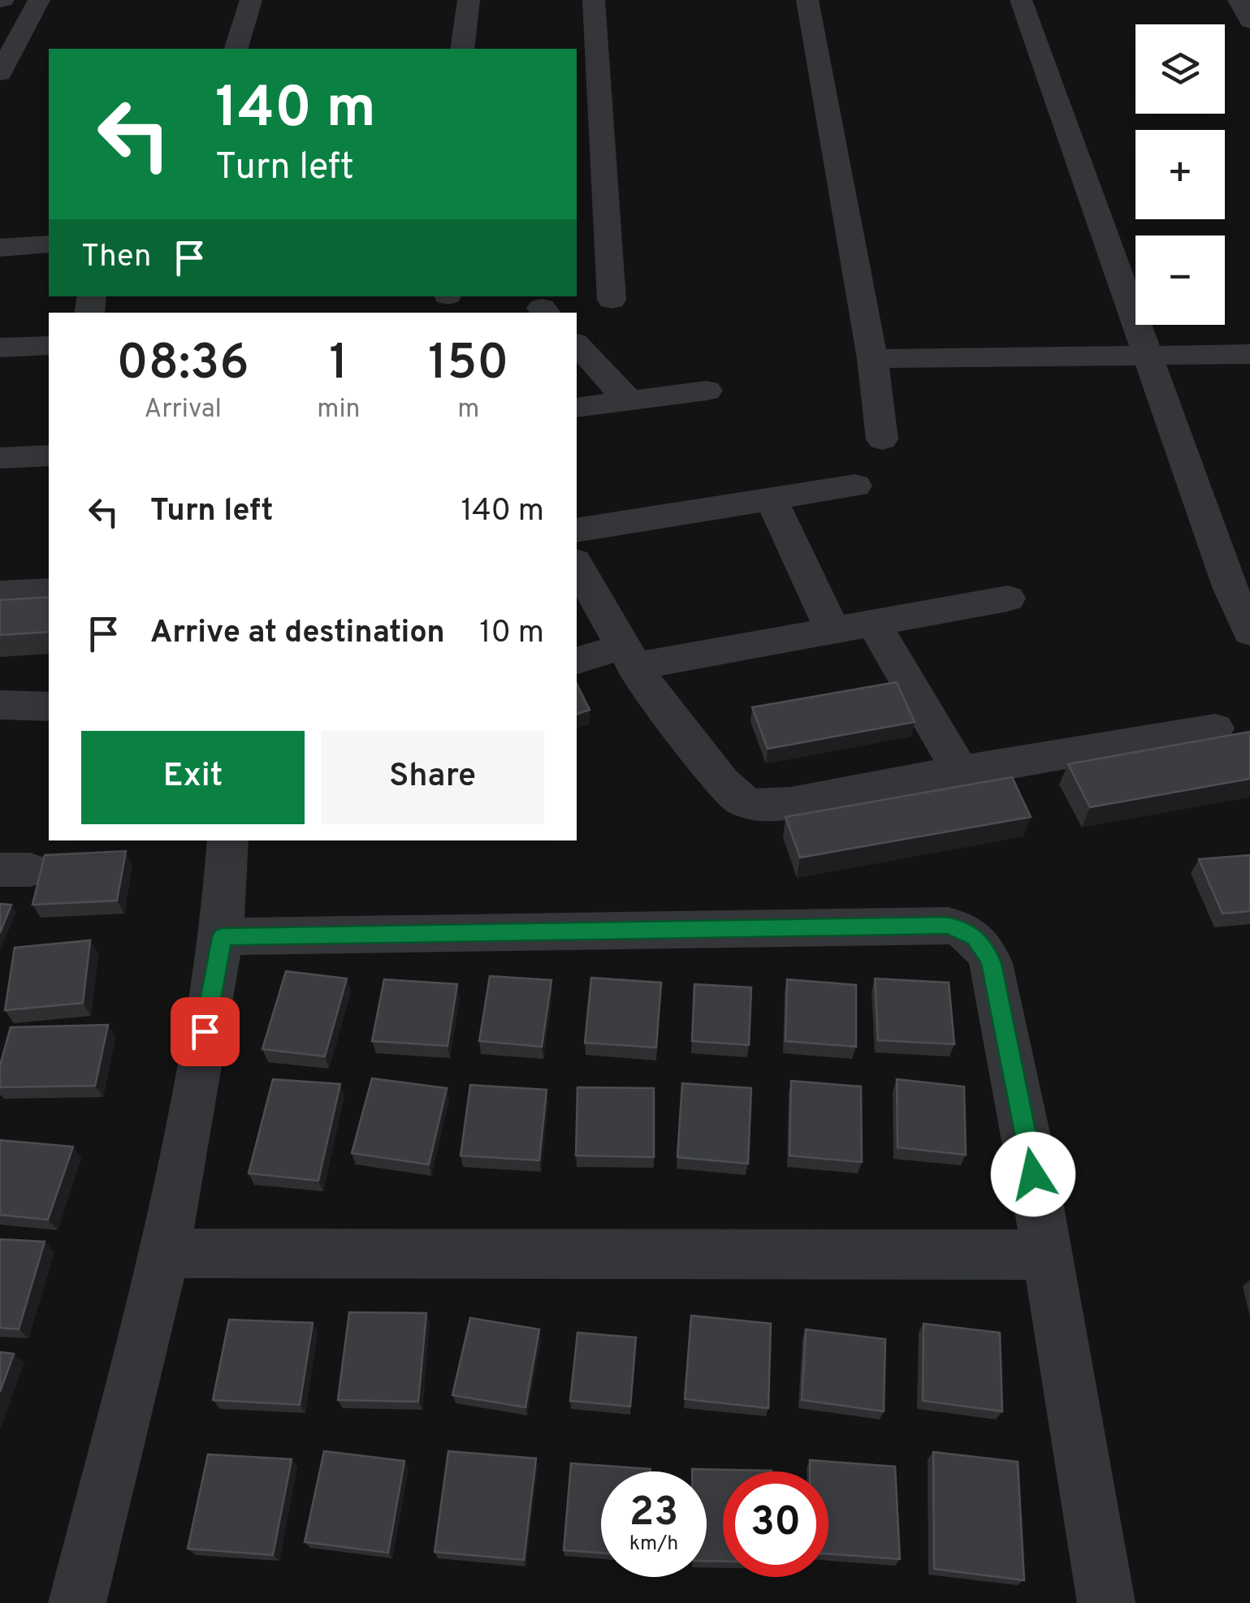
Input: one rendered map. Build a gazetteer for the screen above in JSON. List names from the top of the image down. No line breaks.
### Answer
{"page":{"map_buttons":["+","−"],"turn":["140 m","Turn left"],"then":"Then","eta":["08:36","Arrival","1","min","150","m"],"list":[{"name":"Turn left","value":"140 m"},{"name":"Arrive at destination","value":"10 m"}],"buttons":["Exit","Share"],"speed":"23 km/h","limit":"30"}}
